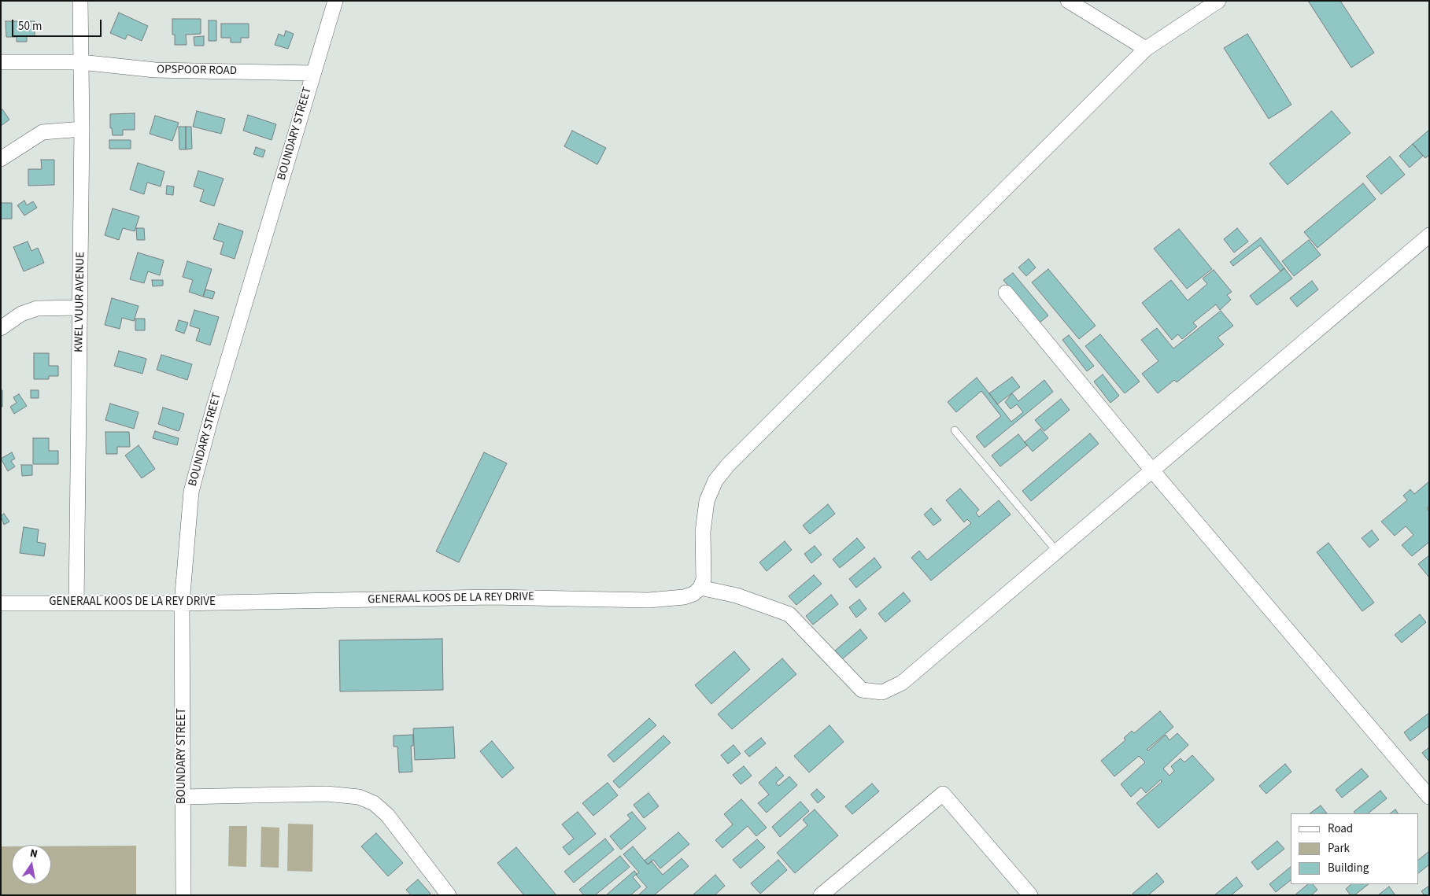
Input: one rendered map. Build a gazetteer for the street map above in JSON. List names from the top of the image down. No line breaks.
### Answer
{"streets":{"street":["OPSPOOR ROAD","BOUNDARY STREET","KWEL VUUR AVENUE","GENERAAL KOOS DE LA REY DRIVE"]},"crossings":[["OPSPOOR ROAD","BOUNDARY STREET"],["OPSPOOR ROAD","KWEL VUUR AVENUE"],["BOUNDARY STREET","GENERAAL KOOS DE LA REY DRIVE"],["KWEL VUUR AVENUE","GENERAAL KOOS DE LA REY DRIVE"]],"legend":["Road","Park","Building"],"scale_bar":"50 m","north":"top"}
